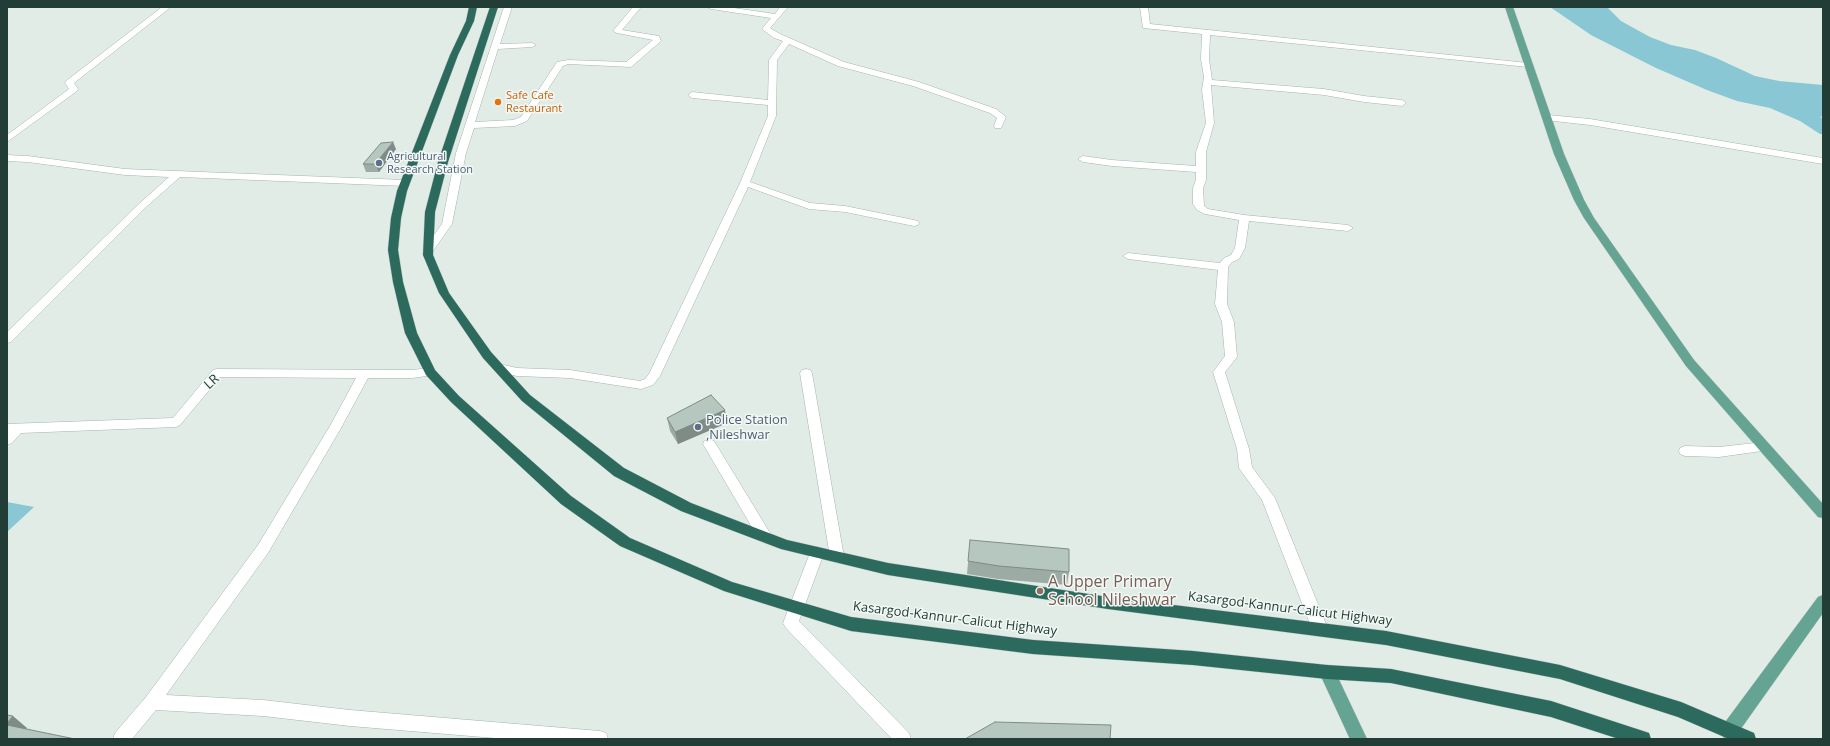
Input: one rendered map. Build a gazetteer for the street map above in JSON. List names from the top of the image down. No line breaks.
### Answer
{"streets":{"highway":["Kasargod-Kannur-Calicut Highway"],"street":["LR"]},"crossings":[["LR","Kasargod-Kannur-Calicut Highway"]],"places":["Safe Cafe Restaurant","Agricultural Research Station","Police Station ,Nileshwar","A Upper Primary School Nileshwar"]}
